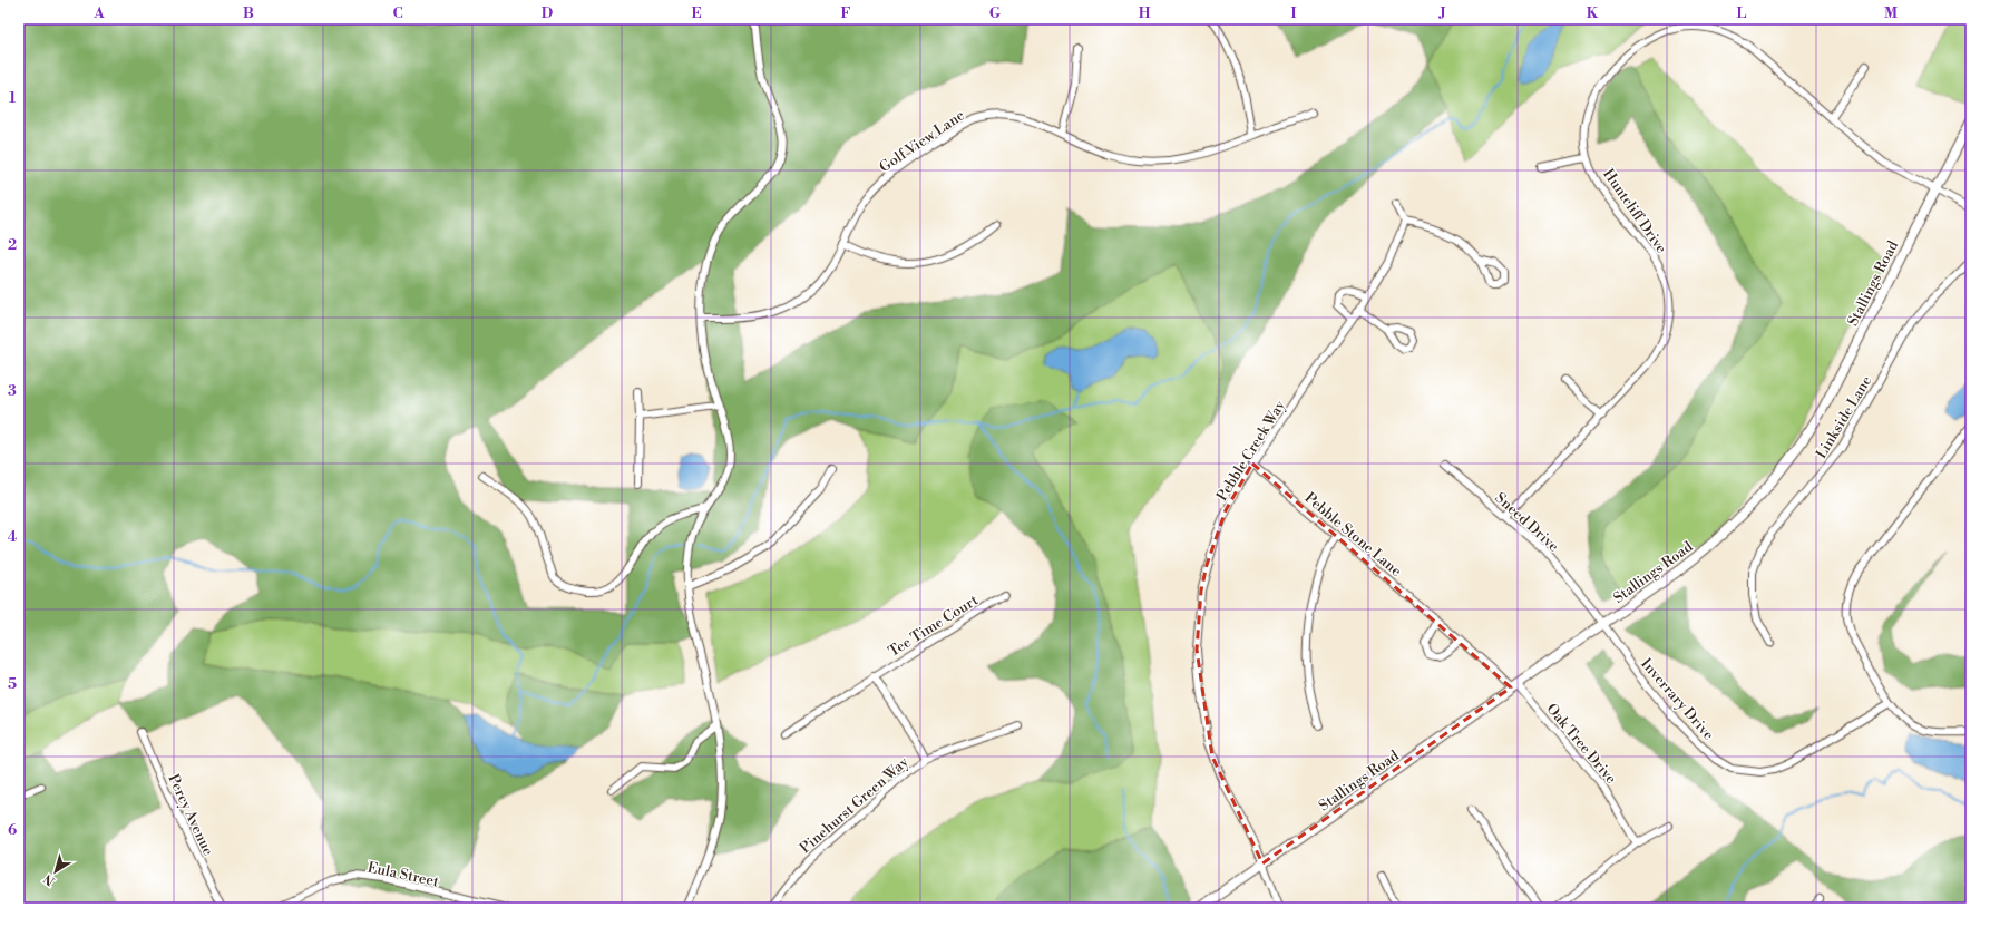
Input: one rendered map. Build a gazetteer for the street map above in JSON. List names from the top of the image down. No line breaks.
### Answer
{"streets":{"street":["Golf View Lane","Huntcliff Drive","Stallings Road","Linkside Lane","Pebble Creek Way","Sneed Drive","Pebble Stone Lane","Tee Time Court","Inverrary Drive","Oak Tree Drive","Pinehurst Green Way","Percy Avenue","Eula Street"]},"crossings":[["Huntcliff Drive","Stallings Road"],["Huntcliff Drive","Sneed Drive"],["Stallings Road","Pebble Creek Way"],["Stallings Road","Sneed Drive"],["Stallings Road","Pebble Stone Lane"],["Stallings Road","Inverrary Drive"],["Stallings Road","Oak Tree Drive"],["Pebble Creek Way","Pebble Stone Lane"],["Sneed Drive","Inverrary Drive"],["Pebble Stone Lane","Oak Tree Drive"]],"north":"bottom left","grid":{"columns":["A","B","C","D","E","F","G","H","I","J","K","L","M"],"rows":["1","2","3","4","5","6"]}}
